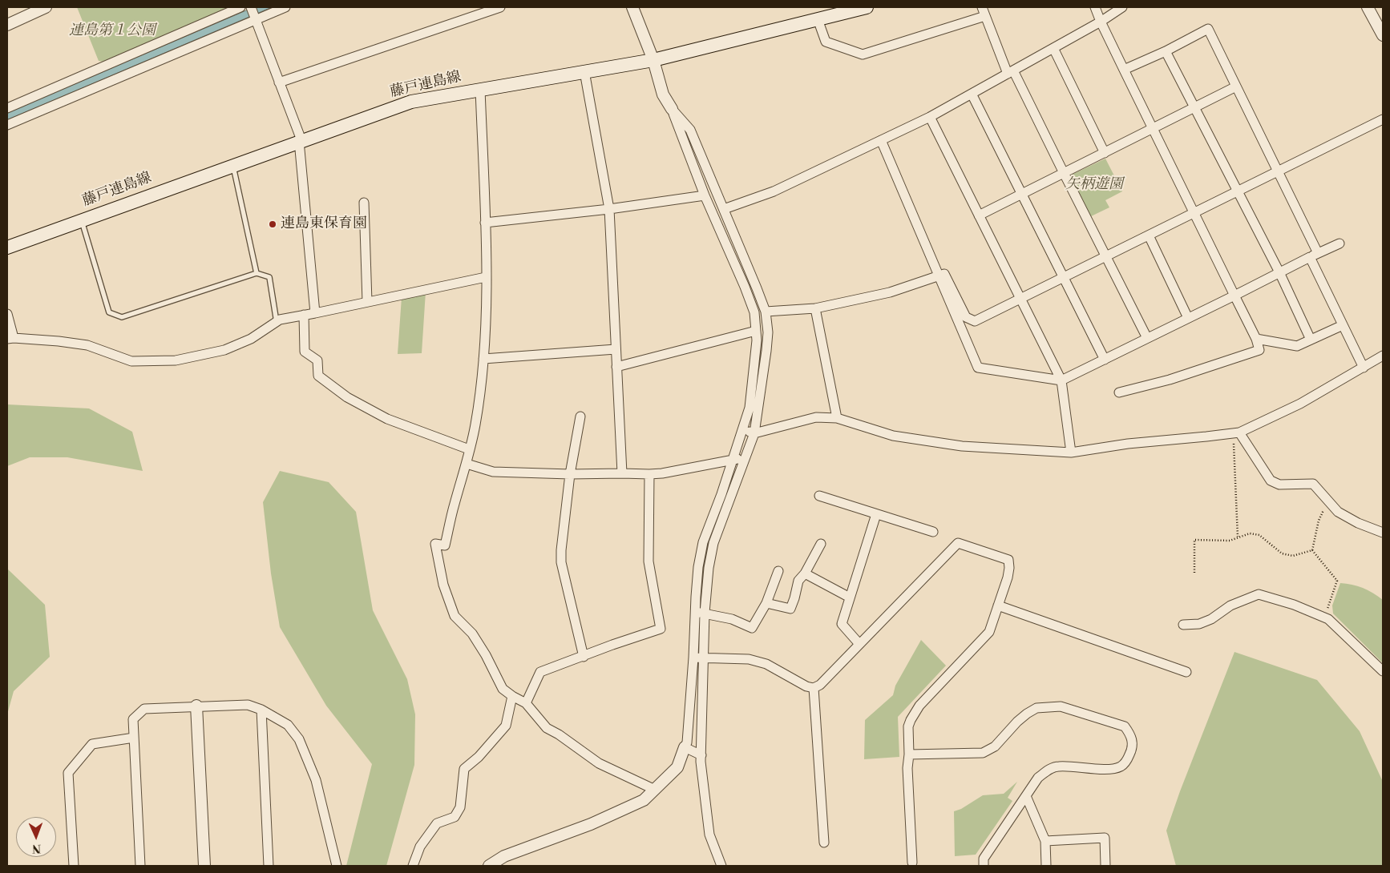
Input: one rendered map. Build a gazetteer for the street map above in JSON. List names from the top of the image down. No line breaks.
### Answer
{"streets":{"main road":["藤戸連島線"]},"parks":["連島第１公園","矢柄遊園"],"places":["連島東保育園"],"north":"bottom"}
